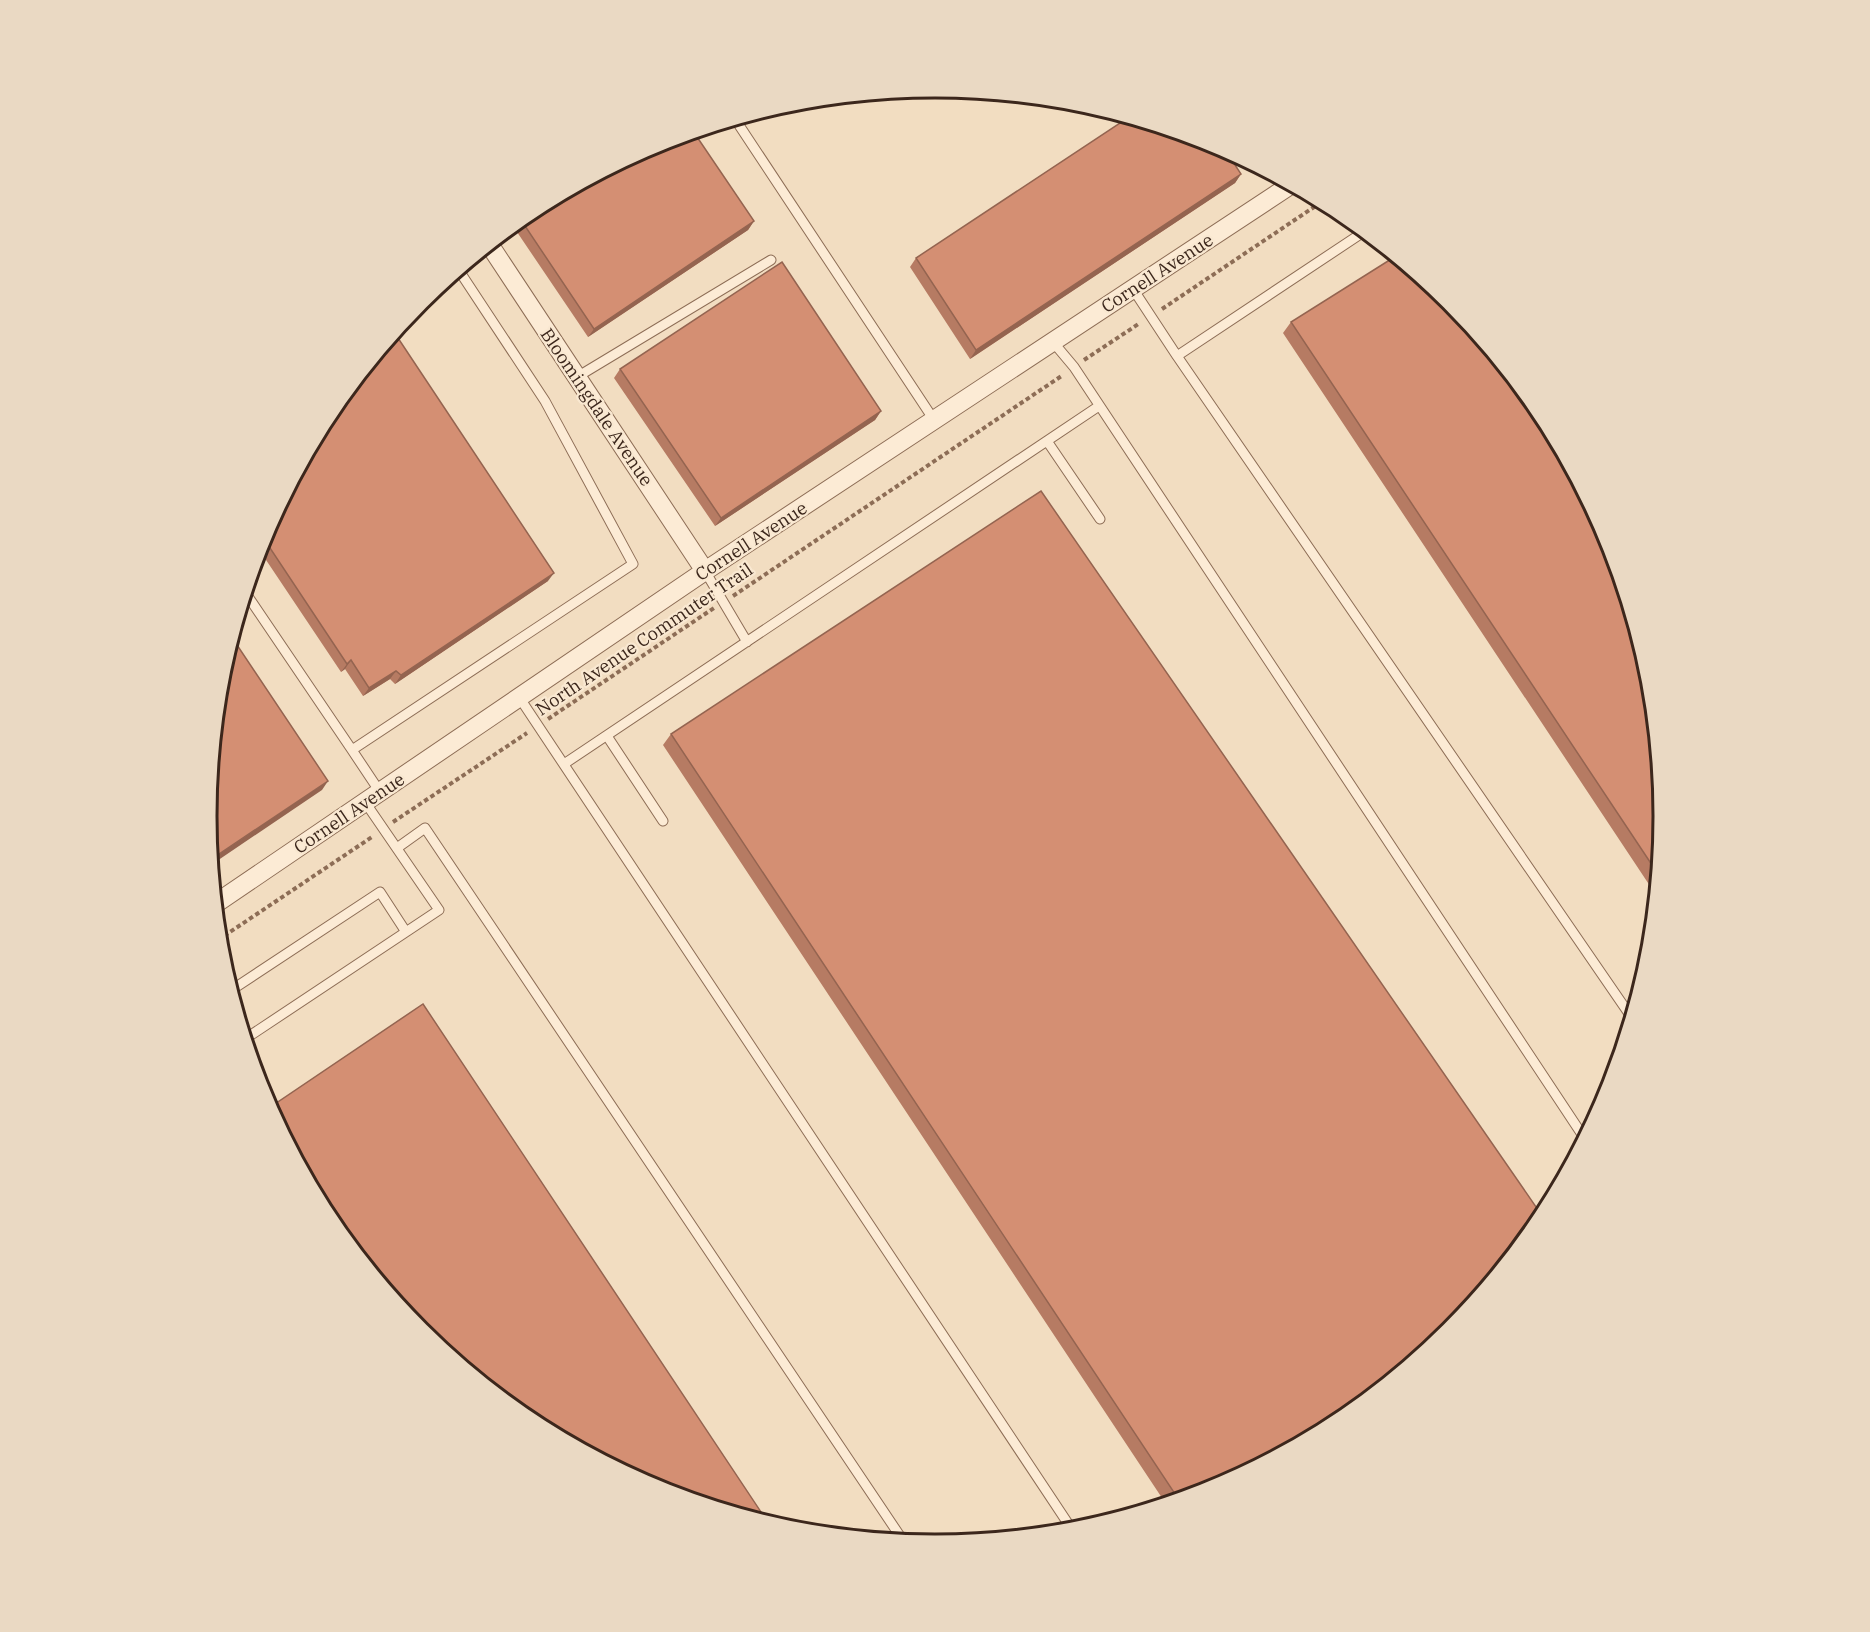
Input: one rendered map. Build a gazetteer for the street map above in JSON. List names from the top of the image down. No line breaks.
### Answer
{"streets":{"street":["Cornell Avenue","Bloomingdale Avenue"],"path":["North Avenue Commuter Trail"]},"crossings":[["Cornell Avenue","Bloomingdale Avenue"]]}
